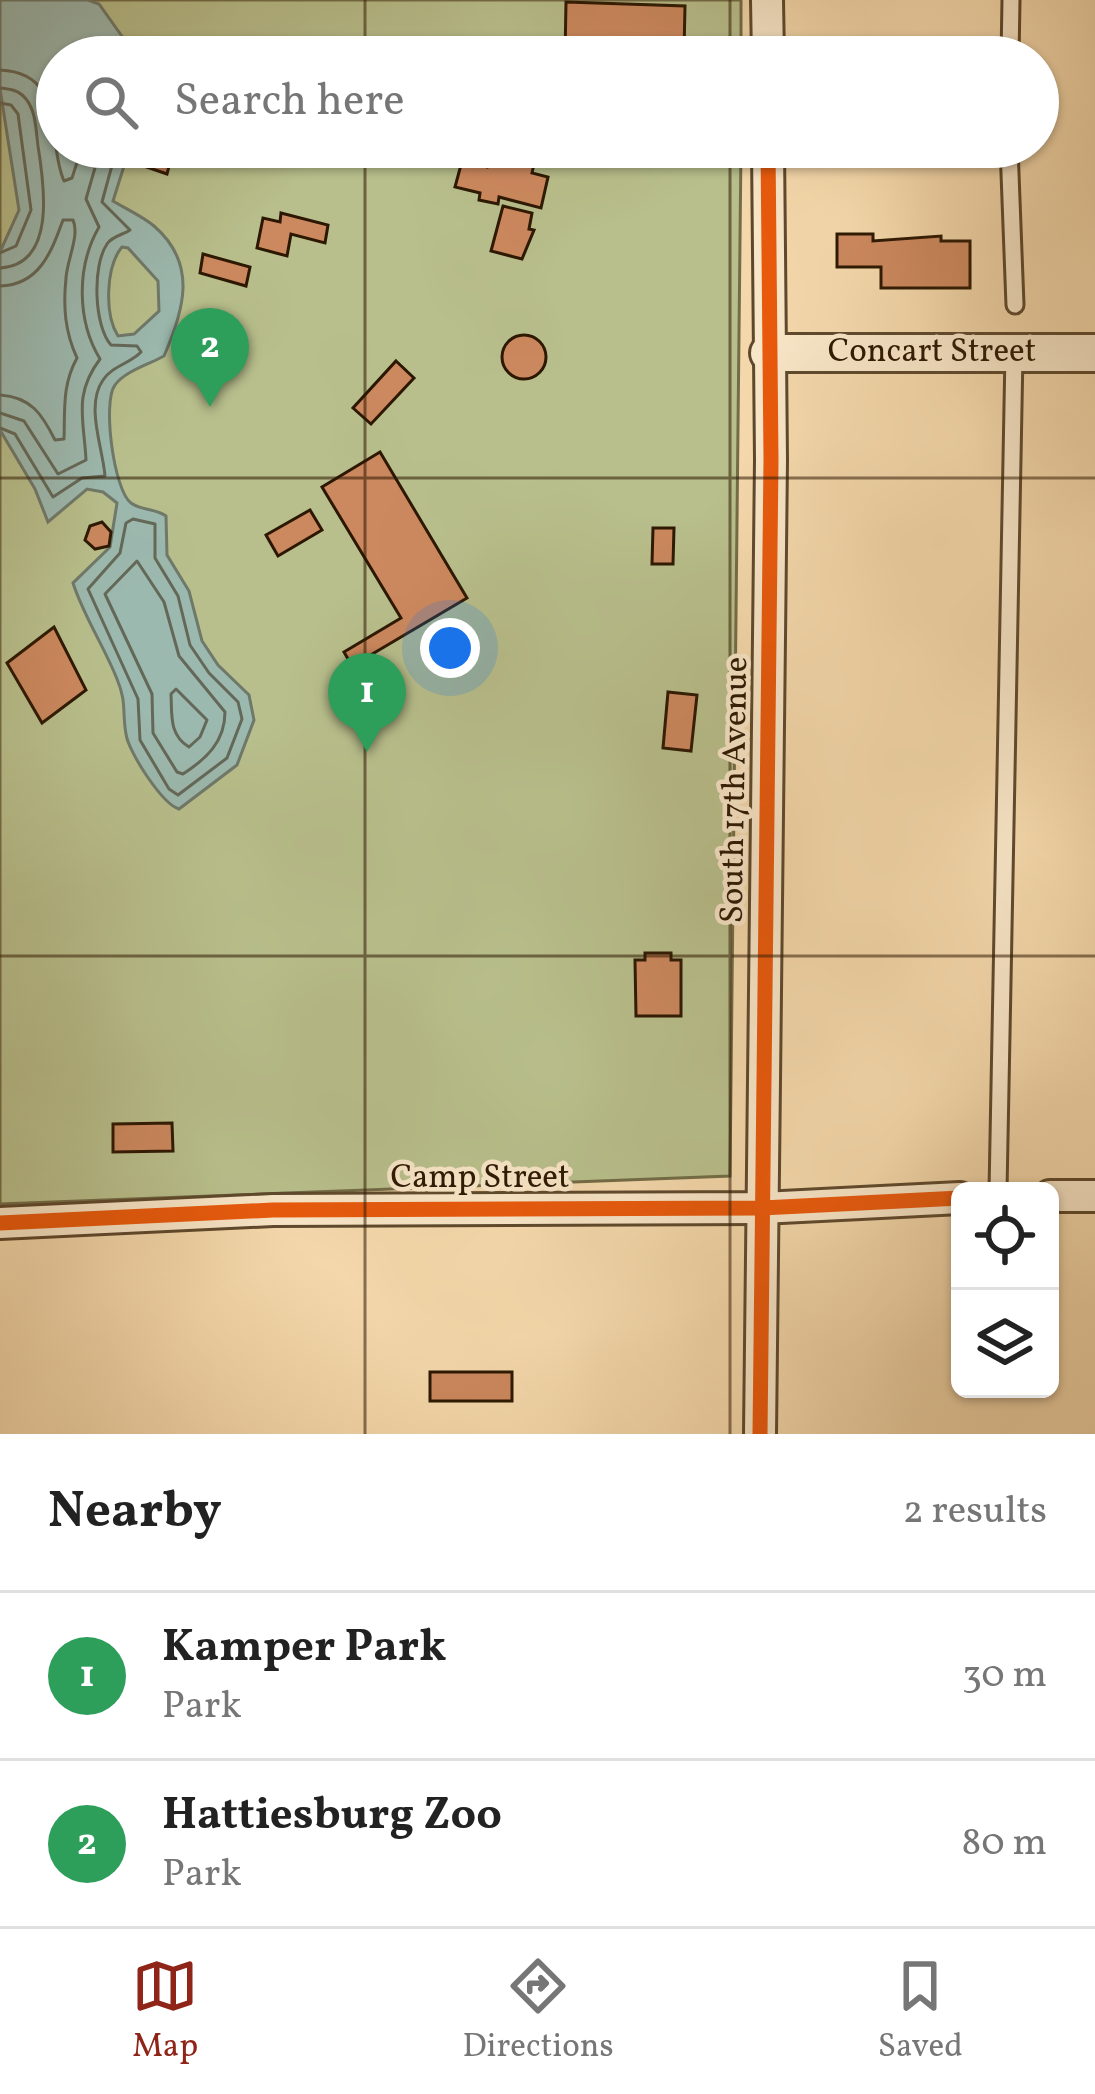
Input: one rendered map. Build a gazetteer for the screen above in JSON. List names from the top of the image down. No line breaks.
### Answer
{"streets":{"street":["Concart Street","South 17th Avenue","Camp Street"]},"crossings":[["Concart Street","South 17th Avenue"],["South 17th Avenue","Camp Street"]],"page":{"search":"Search here","pins":["2","1"],"heading":["Nearby","2 results"],"list":[{"mark":"1","name":"Kamper Park","note":"Park","value":"30 m"},{"mark":"2","name":"Hattiesburg Zoo","note":"Park","value":"80 m"}],"nav":["Map","Directions","Saved"]}}
